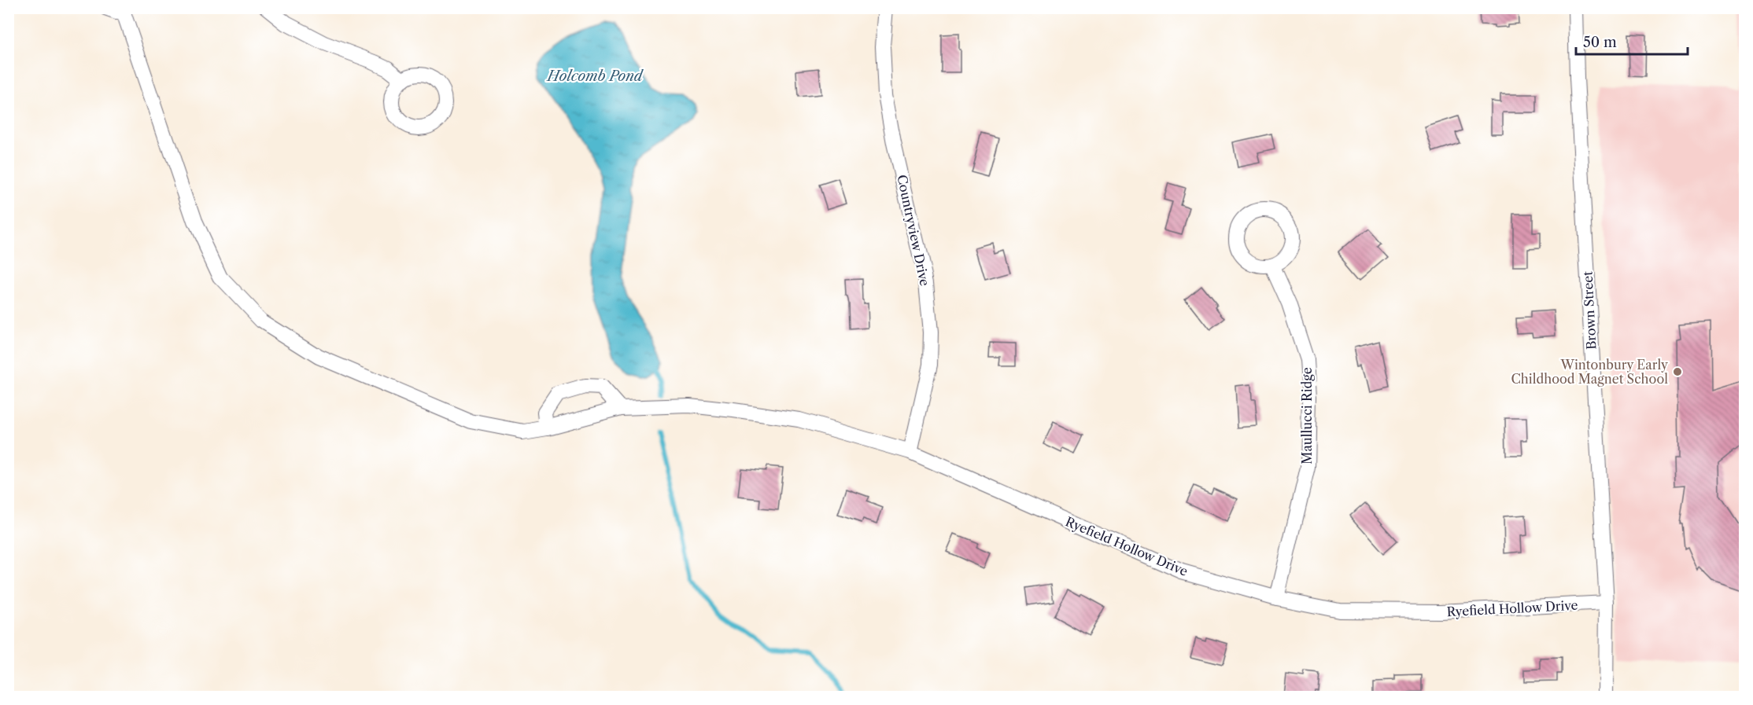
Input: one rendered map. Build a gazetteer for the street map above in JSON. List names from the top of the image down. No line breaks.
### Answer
{"streets":{"street":["Countryview Drive","Brown Street","Maullucci Ridge","Ryefield Hollow Drive"]},"crossings":[["Countryview Drive","Ryefield Hollow Drive"],["Brown Street","Ryefield Hollow Drive"],["Maullucci Ridge","Ryefield Hollow Drive"]],"water":["Holcomb Pond"],"places":["Wintonbury Early Childhood Magnet School"],"scale_bar":"50 m"}
